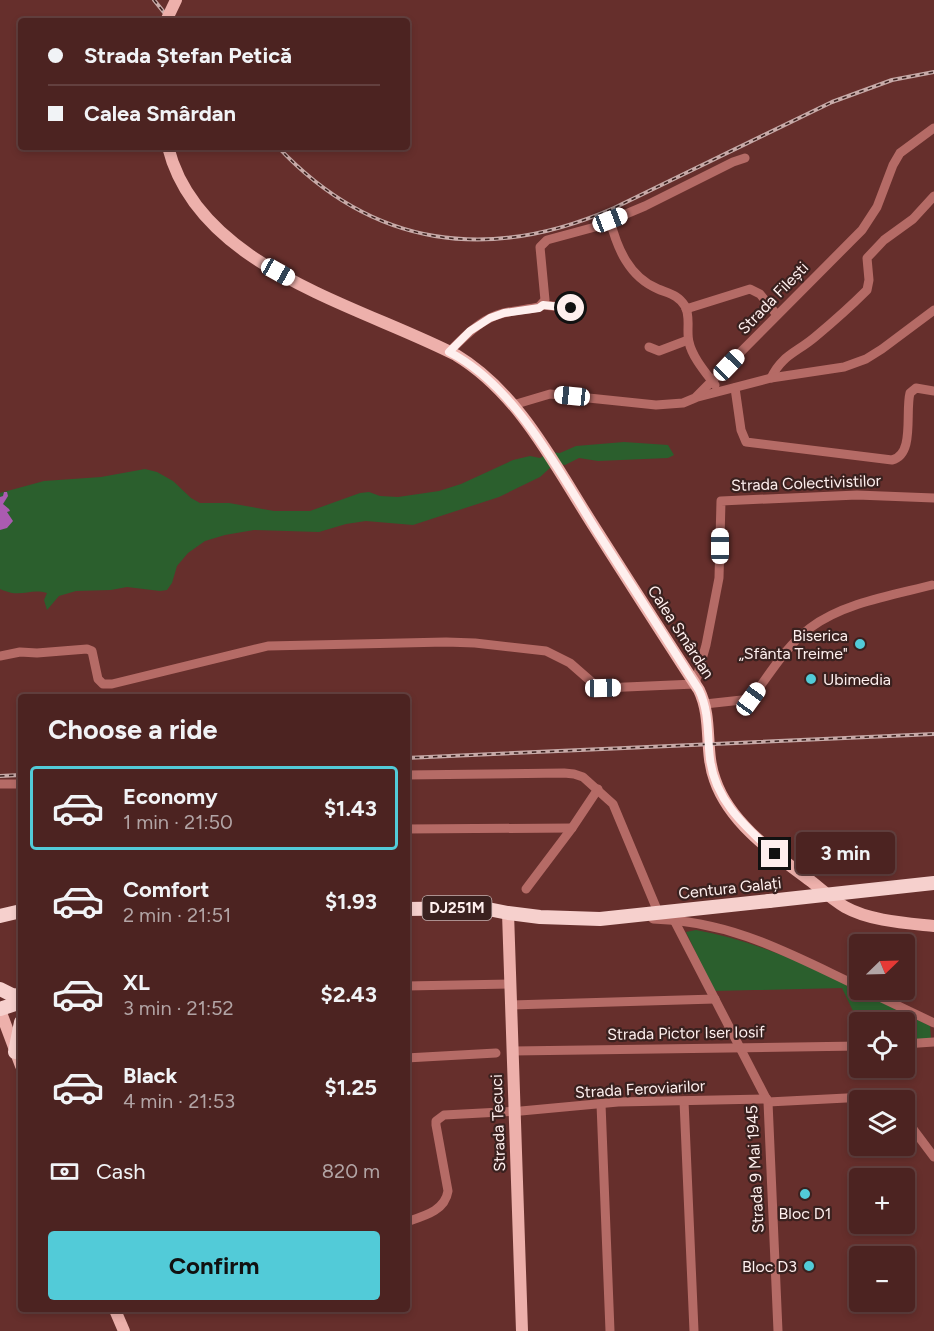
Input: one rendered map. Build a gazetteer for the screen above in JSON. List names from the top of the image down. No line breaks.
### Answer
{"streets":{"highway":["Centura Galați","DJ251M"],"main road":["Calea Smârdan","Strada Tecuci"],"street":["Strada Filești","Strada Colectivistilor","Strada Pictor Iser Iosif","Strada Feroviarilor","Strada 9 Mai 1945"]},"crossings":[["Strada Colectivistilor","Calea Smârdan"],["Centura Galați","DJ251M"],["DJ251M","Strada Tecuci"],["DJ251M","Strada 9 Mai 1945"],["Strada Pictor Iser Iosif","Strada Tecuci"],["Strada Pictor Iser Iosif","Strada 9 Mai 1945"],["Strada Feroviarilor","Strada Tecuci"],["Strada Feroviarilor","Strada 9 Mai 1945"]],"places":["Biserica „Sfânta Treime\"","Ubimedia","Bloc D1","Bloc D3"],"north":"top right","page":{"banner":["Strada Ștefan Petică","Calea Smârdan"],"heading":"Choose a ride","list":[{"name":"Economy","note":"1 min · 21:50","value":"$1.43"},{"name":"Comfort","note":"2 min · 21:51","value":"$1.93"},{"name":"XL","note":"3 min · 21:52","value":"$2.43"},{"name":"Black","note":"4 min · 21:53","value":"$1.25"}],"bubble":"3 min","map_buttons":["+","−"],"pay":["Cash","820 m"],"buttons":"Confirm"}}
